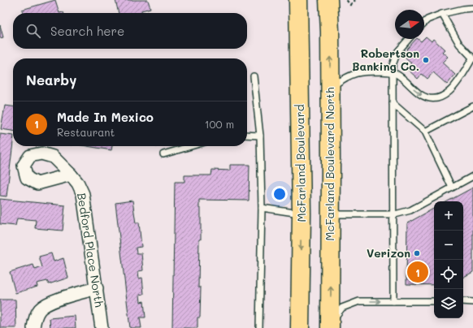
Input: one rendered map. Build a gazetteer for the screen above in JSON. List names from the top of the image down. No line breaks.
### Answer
{"streets":{"highway":["McFarland Boulevard","McFarland Boulevard North"],"street":["Bedford Place North"]},"one_way":["McFarland Boulevard North"],"places":["Robertson Banking Co.","Verizon"],"north":"right","page":{"search":"Search here","heading":"Nearby","list":[{"mark":"1","name":"Made In Mexico","note":"Restaurant","value":"100 m"}],"map_buttons":["+","−"],"pins":"1"}}
